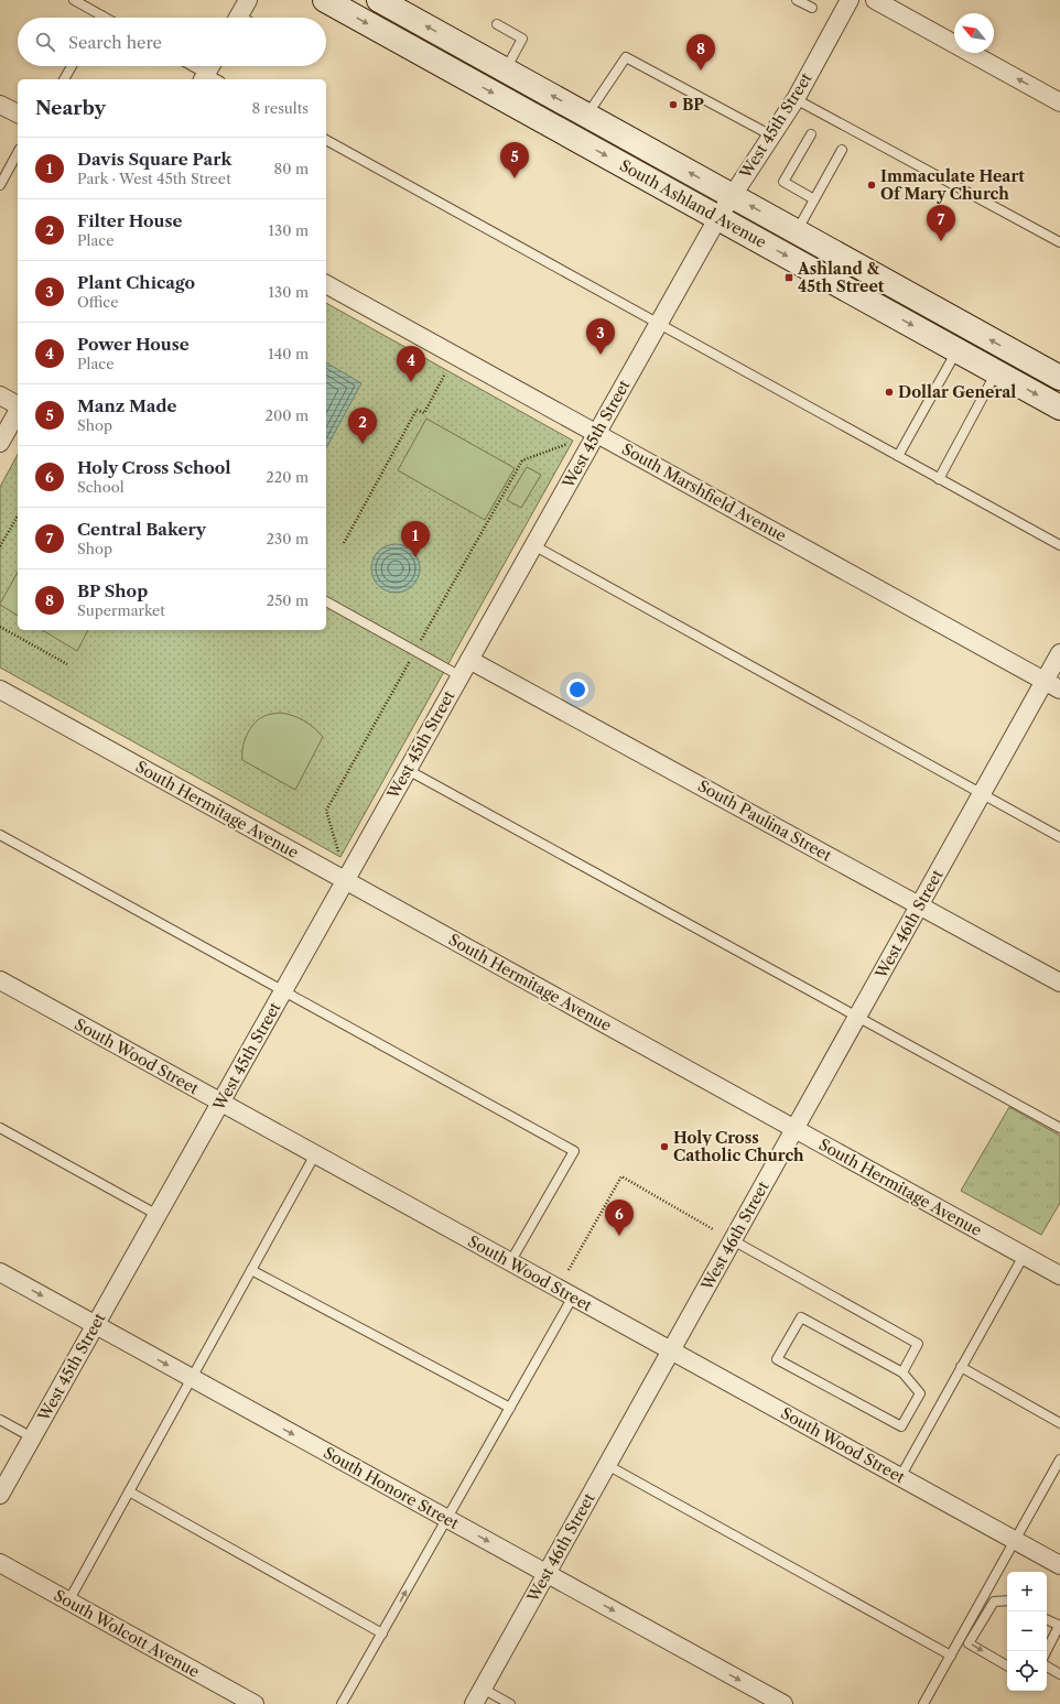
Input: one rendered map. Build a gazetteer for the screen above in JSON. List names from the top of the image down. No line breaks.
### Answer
{"streets":{"main road":["South Ashland Avenue"],"street":["West 45th Street","South Marshfield Avenue","South Hermitage Avenue","South Paulina Street","West 46th Street","South Wood Street","South Honore Street","South Wolcott Avenue"]},"crossings":[["West 45th Street","South Ashland Avenue"],["West 45th Street","South Marshfield Avenue"],["West 45th Street","South Hermitage Avenue"],["West 45th Street","South Paulina Street"],["West 45th Street","South Wood Street"],["West 45th Street","South Honore Street"],["South Marshfield Avenue","West 46th Street"],["South Hermitage Avenue","West 46th Street"],["South Paulina Street","West 46th Street"],["West 46th Street","South Wood Street"],["West 46th Street","South Honore Street"]],"one_way":["South Honore Street"],"places":{"other":["BP","Immaculate Heart Of Mary Church","Dollar General","Holy Cross Catholic Church"],"transit":["Ashland & 45th Street"]},"north":"top left","page":{"search":"Search here","pins":["8","5","7","3","4","2","1","6"],"heading":["Nearby","8 results"],"list":[{"mark":"1","name":"Davis Square Park","note":"Park · West 45th Street","value":"80 m"},{"mark":"2","name":"Filter House","note":"Place","value":"130 m"},{"mark":"3","name":"Plant Chicago","note":"Office","value":"130 m"},{"mark":"4","name":"Power House","note":"Place","value":"140 m"},{"mark":"5","name":"Manz Made","note":"Shop","value":"200 m"},{"mark":"6","name":"Holy Cross School","note":"School","value":"220 m"},{"mark":"7","name":"Central Bakery","note":"Shop","value":"230 m"},{"mark":"8","name":"BP Shop","note":"Supermarket","value":"250 m"}],"map_buttons":["+","−"]}}
